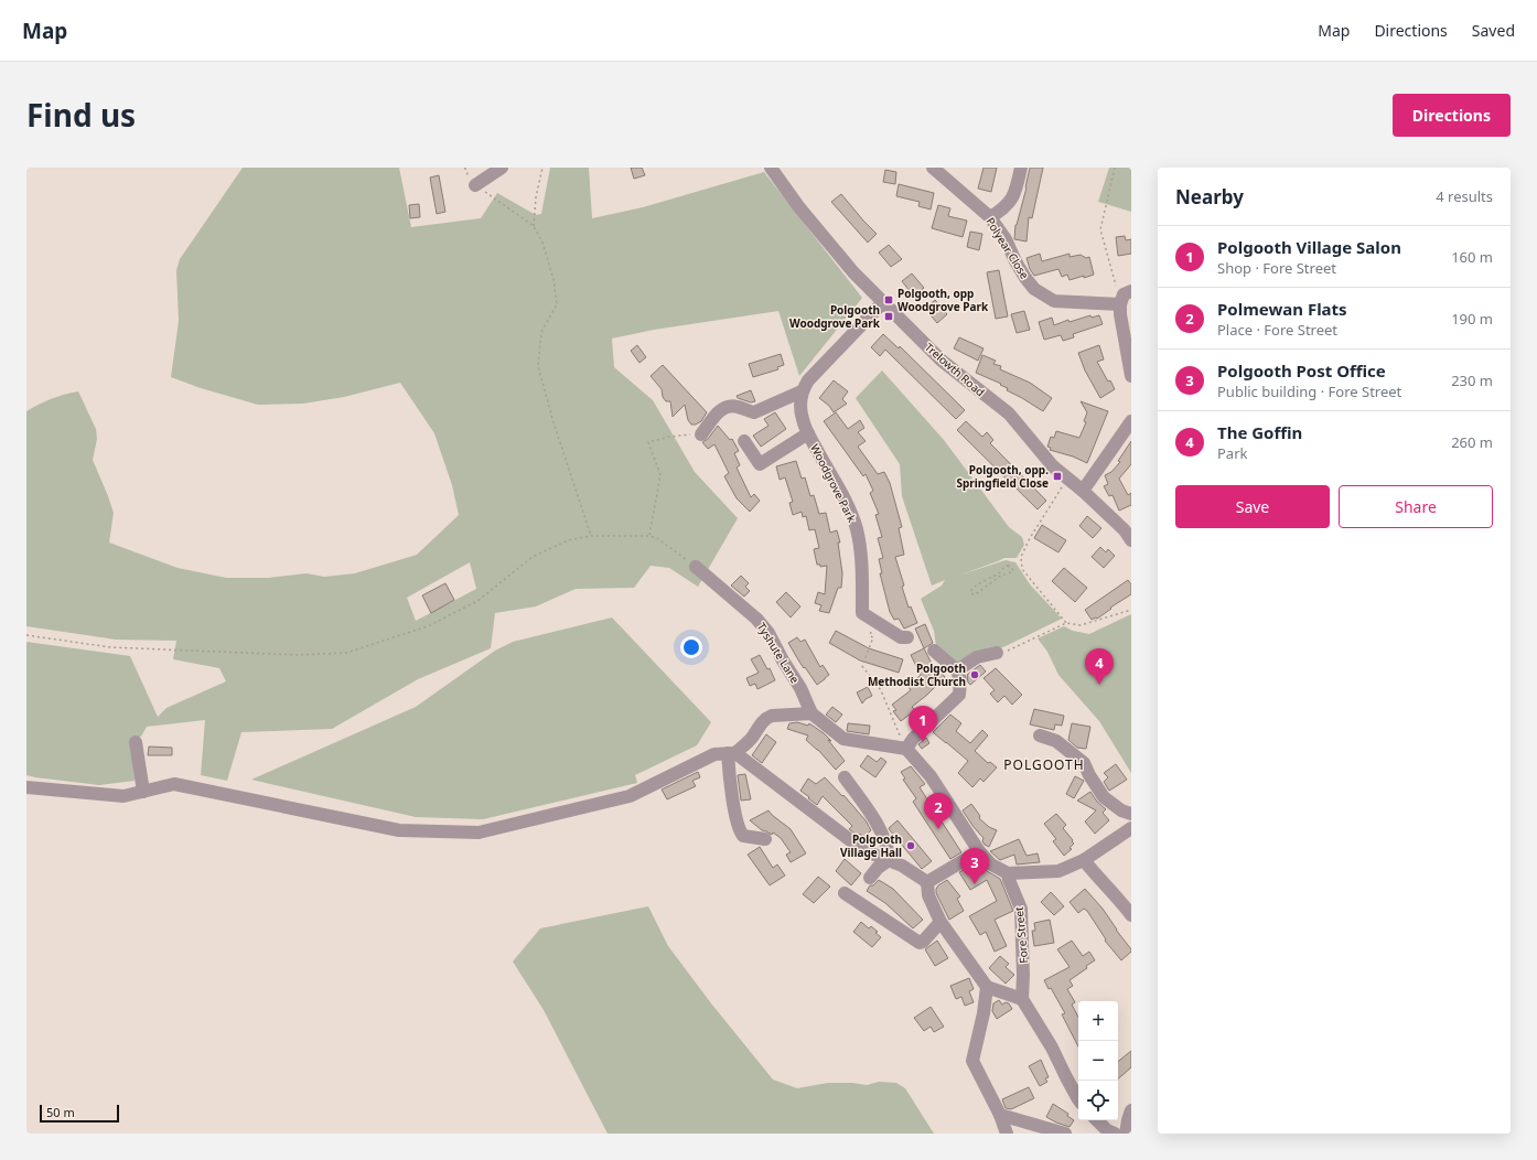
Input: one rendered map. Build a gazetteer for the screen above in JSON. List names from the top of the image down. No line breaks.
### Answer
{"streets":{"street":["Polyear Close","Trelowth Road","Woodgrove Park","Tyshute Lane","Fore Street"]},"districts":["POLGOOTH"],"places":{"transit":["Polgooth, opp Woodgrove Park","Polgooth Woodgrove Park","Polgooth, opp. Springfield Close"],"other":["Polgooth Methodist Church","Polgooth Village Hall"]},"scale_bar":"50 m","page":{"header":"Map","nav":["Map","Directions","Saved"],"title":"Find us","buttons":["Directions",["Save","Share"]],"heading":["Nearby","4 results"],"list":[{"mark":"1","name":"Polgooth Village Salon","note":"Shop · Fore Street","value":"160 m"},{"mark":"2","name":"Polmewan Flats","note":"Place · Fore Street","value":"190 m"},{"mark":"3","name":"Polgooth Post Office","note":"Public building · Fore Street","value":"230 m"},{"mark":"4","name":"The Goffin","note":"Park","value":"260 m"}],"pins":["4","1","2","3"],"map_buttons":["+","−"],"scale":"50 m"}}
